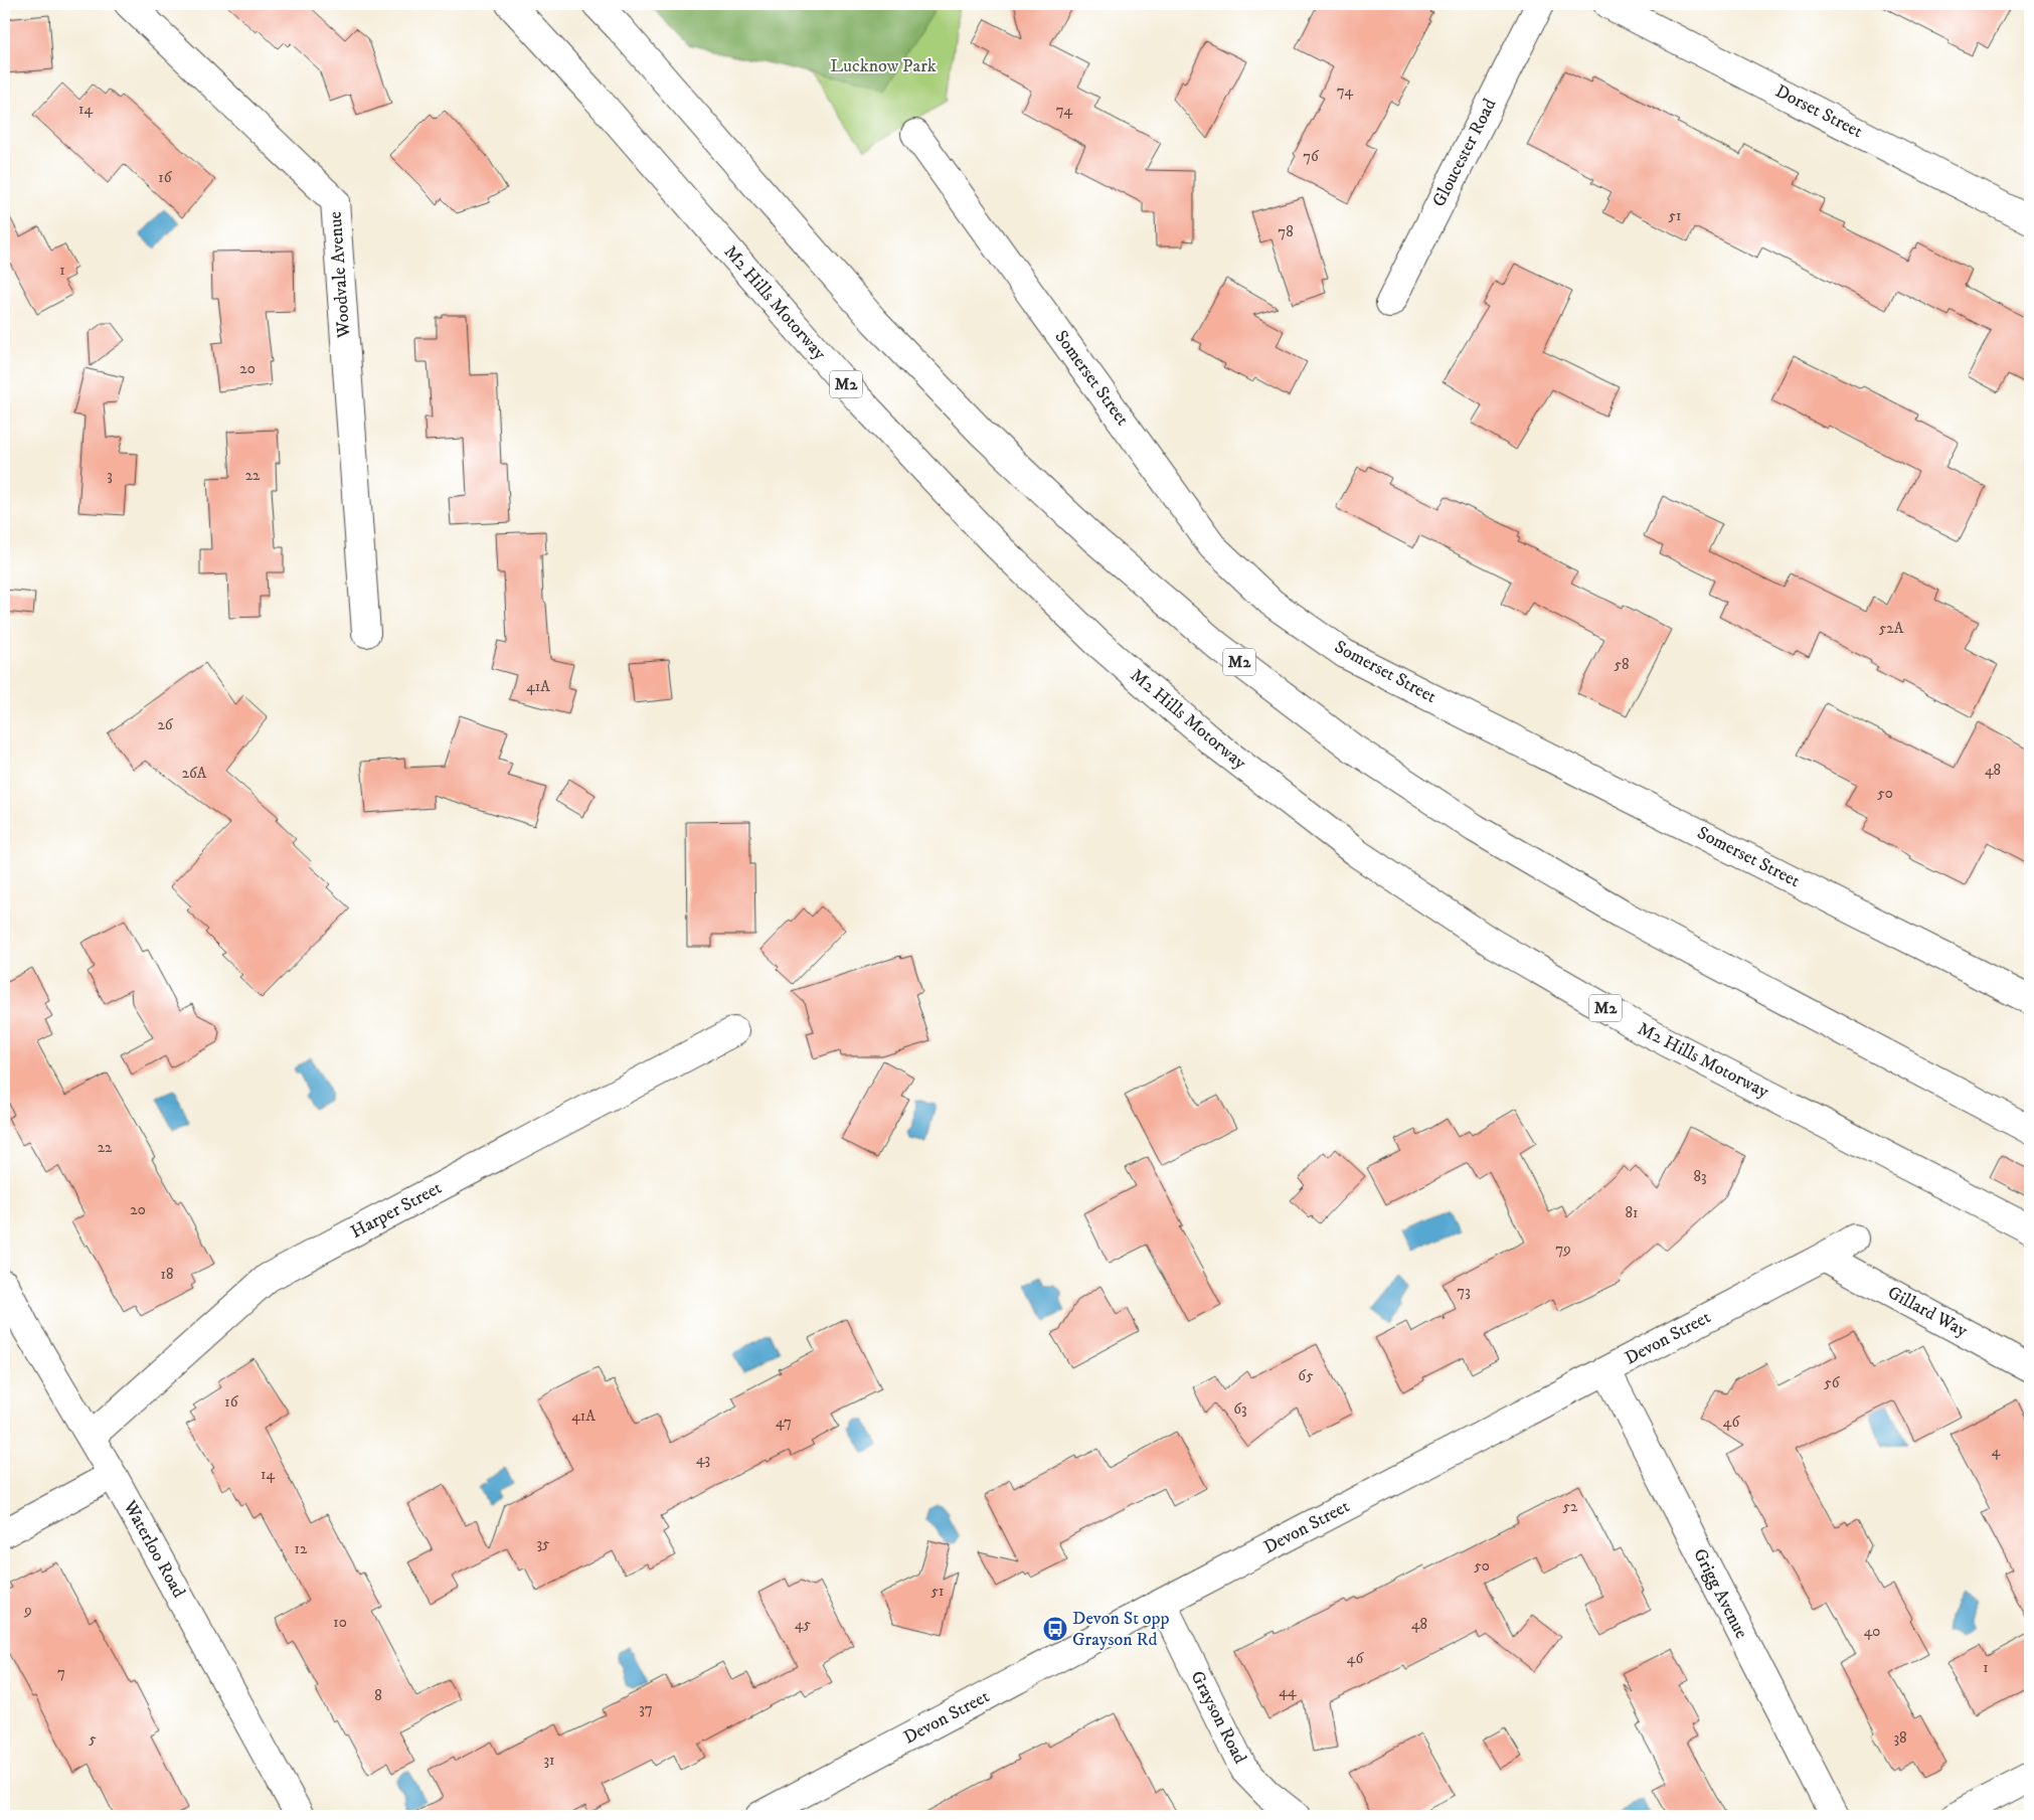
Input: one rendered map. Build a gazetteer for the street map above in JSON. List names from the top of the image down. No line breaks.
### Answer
{"streets":{"main road":["Dorset Street","Gloucester Road","Woodvale Avenue","M2 Hills Motorway","Somerset Street","M2","Harper Street","Gillard Way","Devon Street","Waterloo Road","Grigg Avenue","Grayson Road"]},"crossings":[["Harper Street","Waterloo Road"],["Gillard Way","Devon Street"],["Devon Street","Grigg Avenue"],["Devon Street","Grayson Road"]],"parks":["Lucknow Park"],"places":{"bus stop":["Devon St opp Grayson Rd"]},"house_numbers":["74","14","74","76","16","51","78","1","20","3","22","52A","58","41A","26","48","26A","50","22","83","20","81","79","18","73","65","56","16","63","41A","47","46","4","43","14","52","35","12","50","51","9","10","45","48","40","46","1","7","44","8","37","38","5","31"]}
